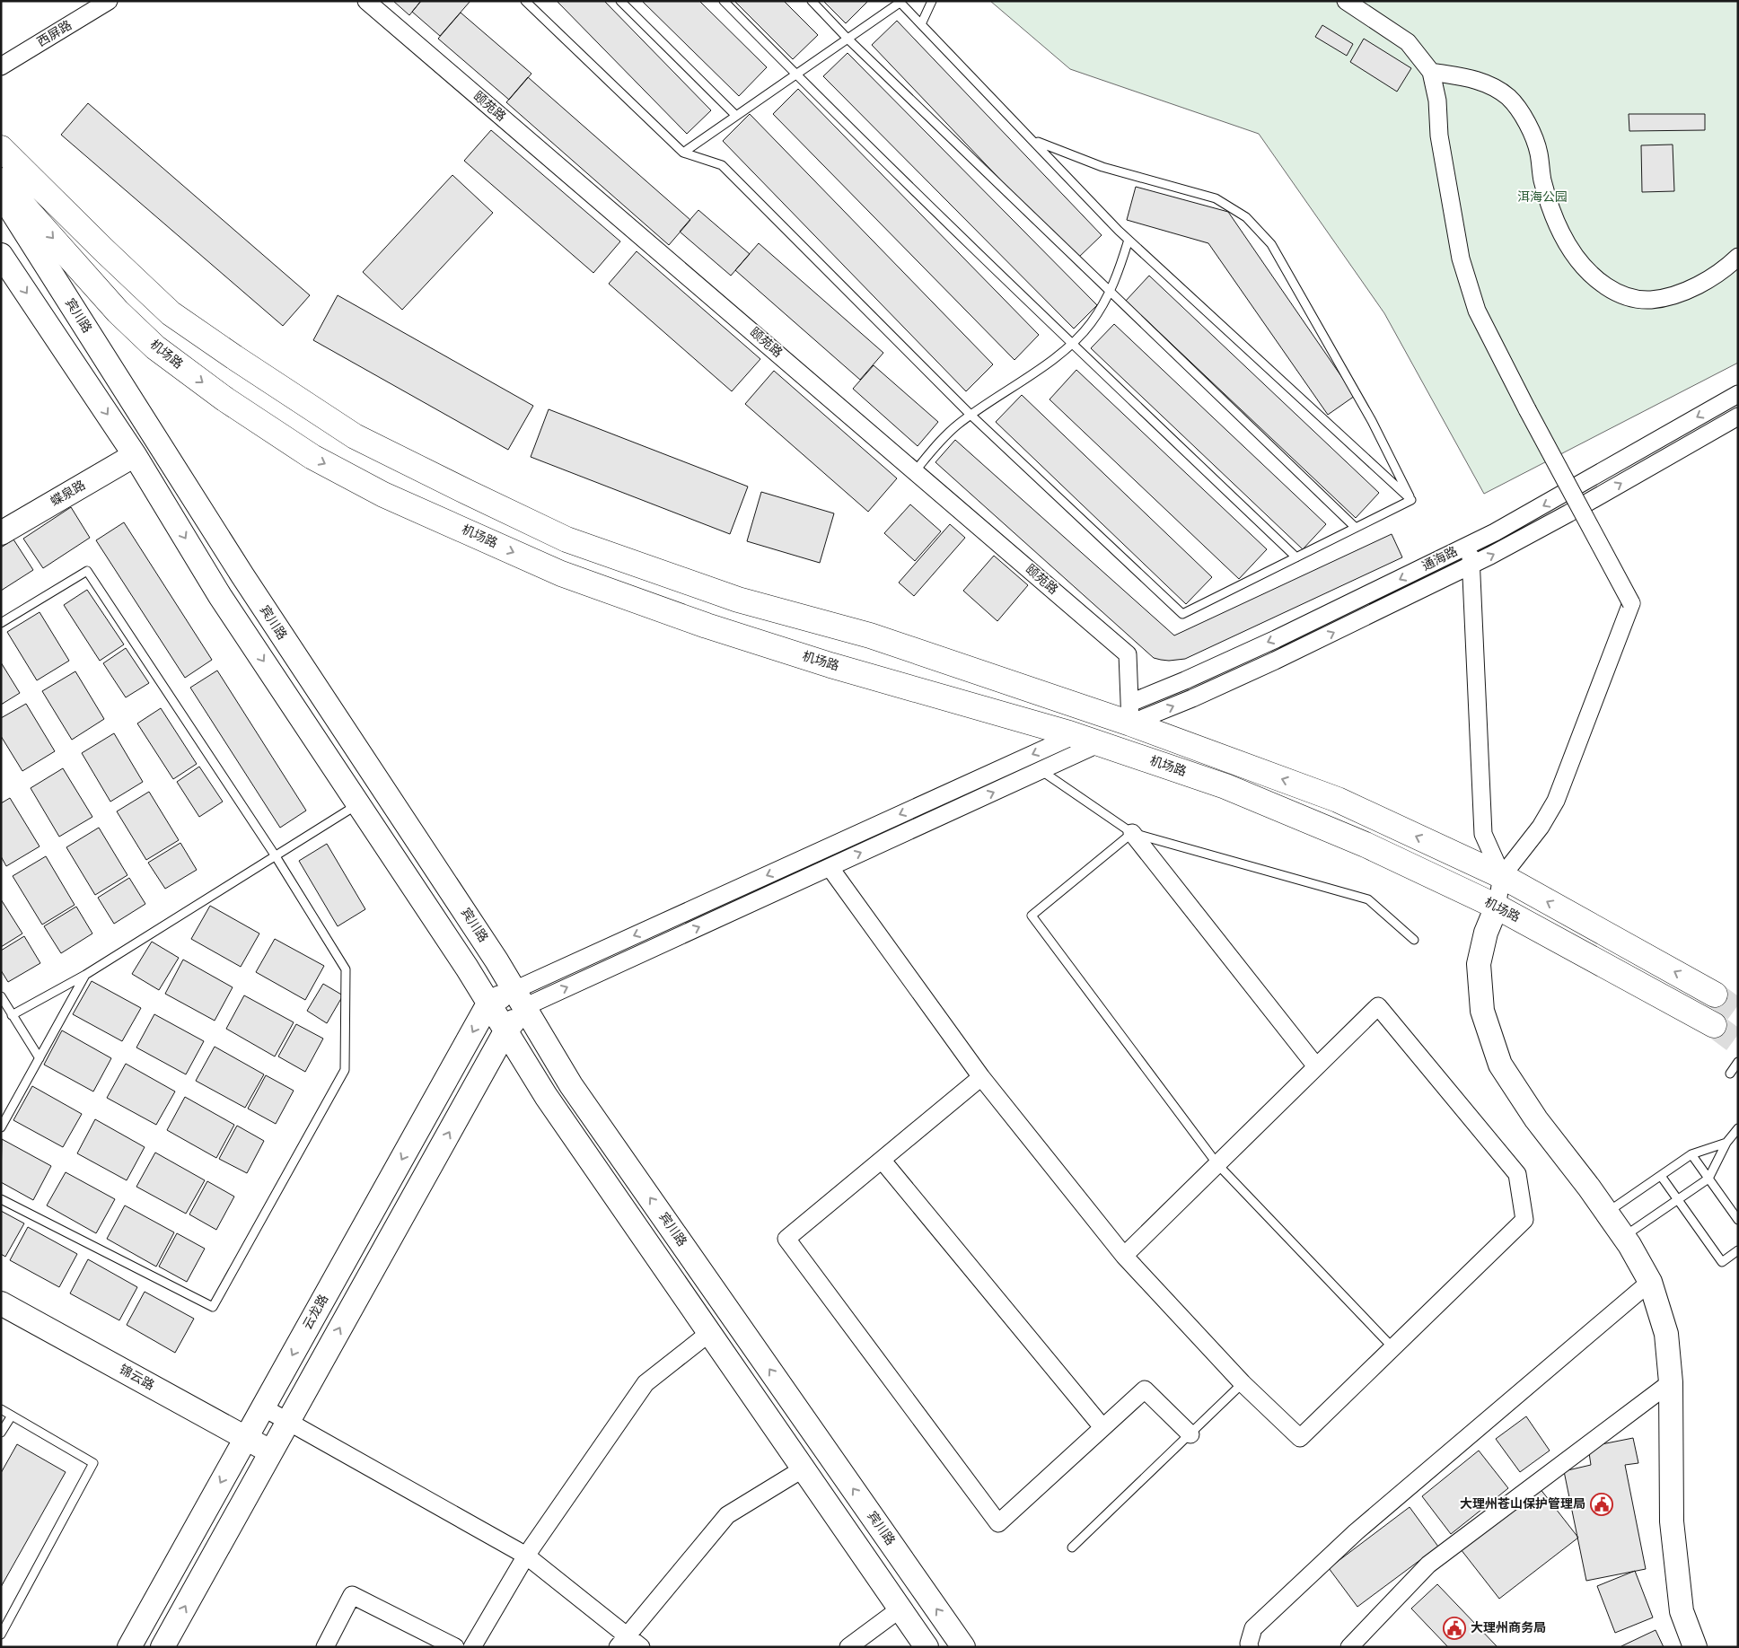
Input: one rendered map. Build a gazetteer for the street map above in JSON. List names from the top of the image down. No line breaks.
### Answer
{"streets":{"main road":["宾川路","机场路","蝶泉路","云龙路","锦云路"],"street":["西屏路","颐苑路","通海路"]},"crossings":[["颐苑路","通海路"],["云龙路","锦云路"]],"parks":["洱海公园"],"places":{"public building":["大理州苍山保护管理局","大理州商务局"]}}
